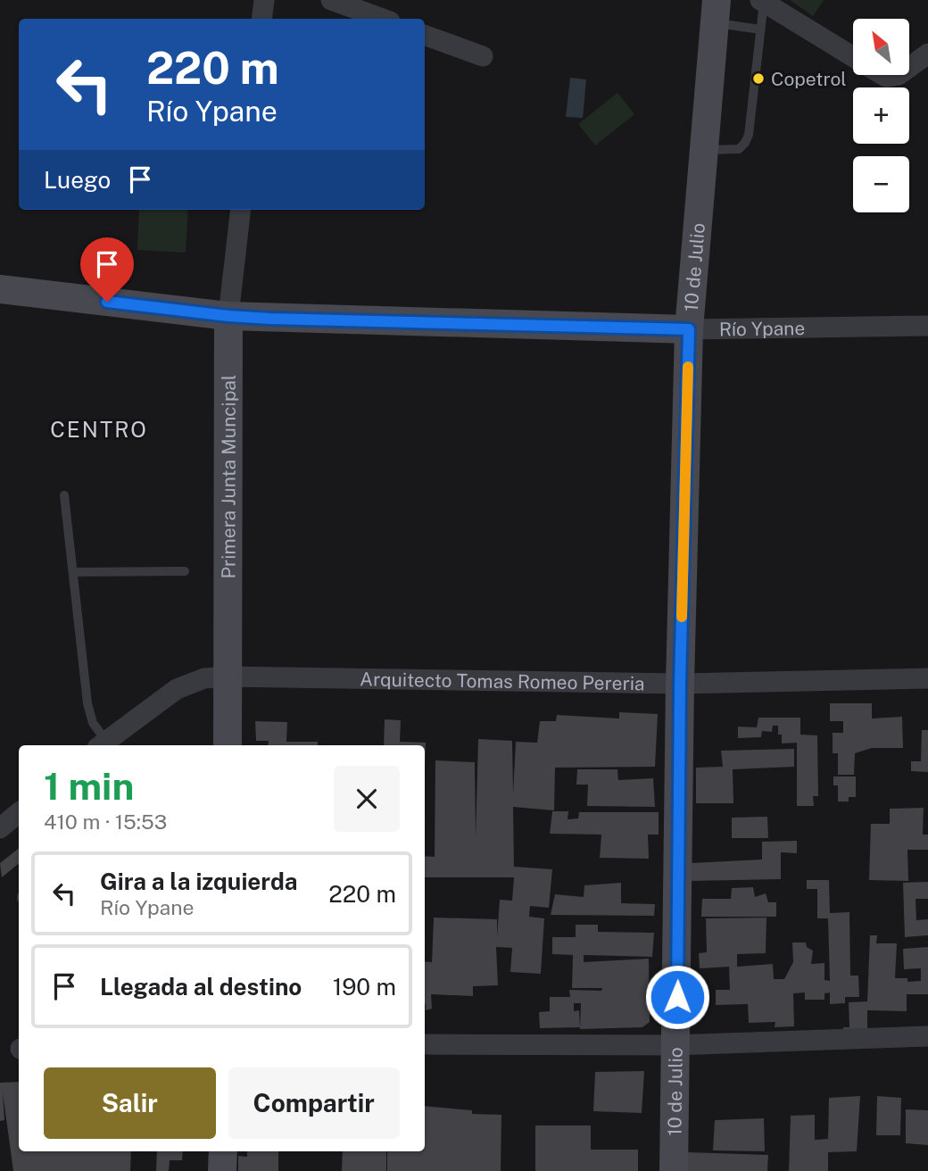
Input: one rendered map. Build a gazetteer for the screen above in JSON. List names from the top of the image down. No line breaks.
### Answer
{"streets":{"main road":["10 de Julio","Río Ypane","Primera Junta Muncipal"],"street":["Arquitecto Tomas Romeo Pereria"]},"crossings":[["10 de Julio","Río Ypane"],["10 de Julio","Arquitecto Tomas Romeo Pereria"],["Río Ypane","Primera Junta Muncipal"],["Primera Junta Muncipal","Arquitecto Tomas Romeo Pereria"]],"districts":["CENTRO"],"places":["Copetrol"],"north":"top left","page":{"map_buttons":["+","−"],"turn":["220 m","Río Ypane"],"then":"Luego","heading":["1 min","410 m · 15:53"],"list":[{"name":"Gira a la izquierda","note":"Río Ypane","value":"220 m"},{"name":"Llegada al destino","value":"190 m"}],"buttons":["Salir","Compartir"]}}
